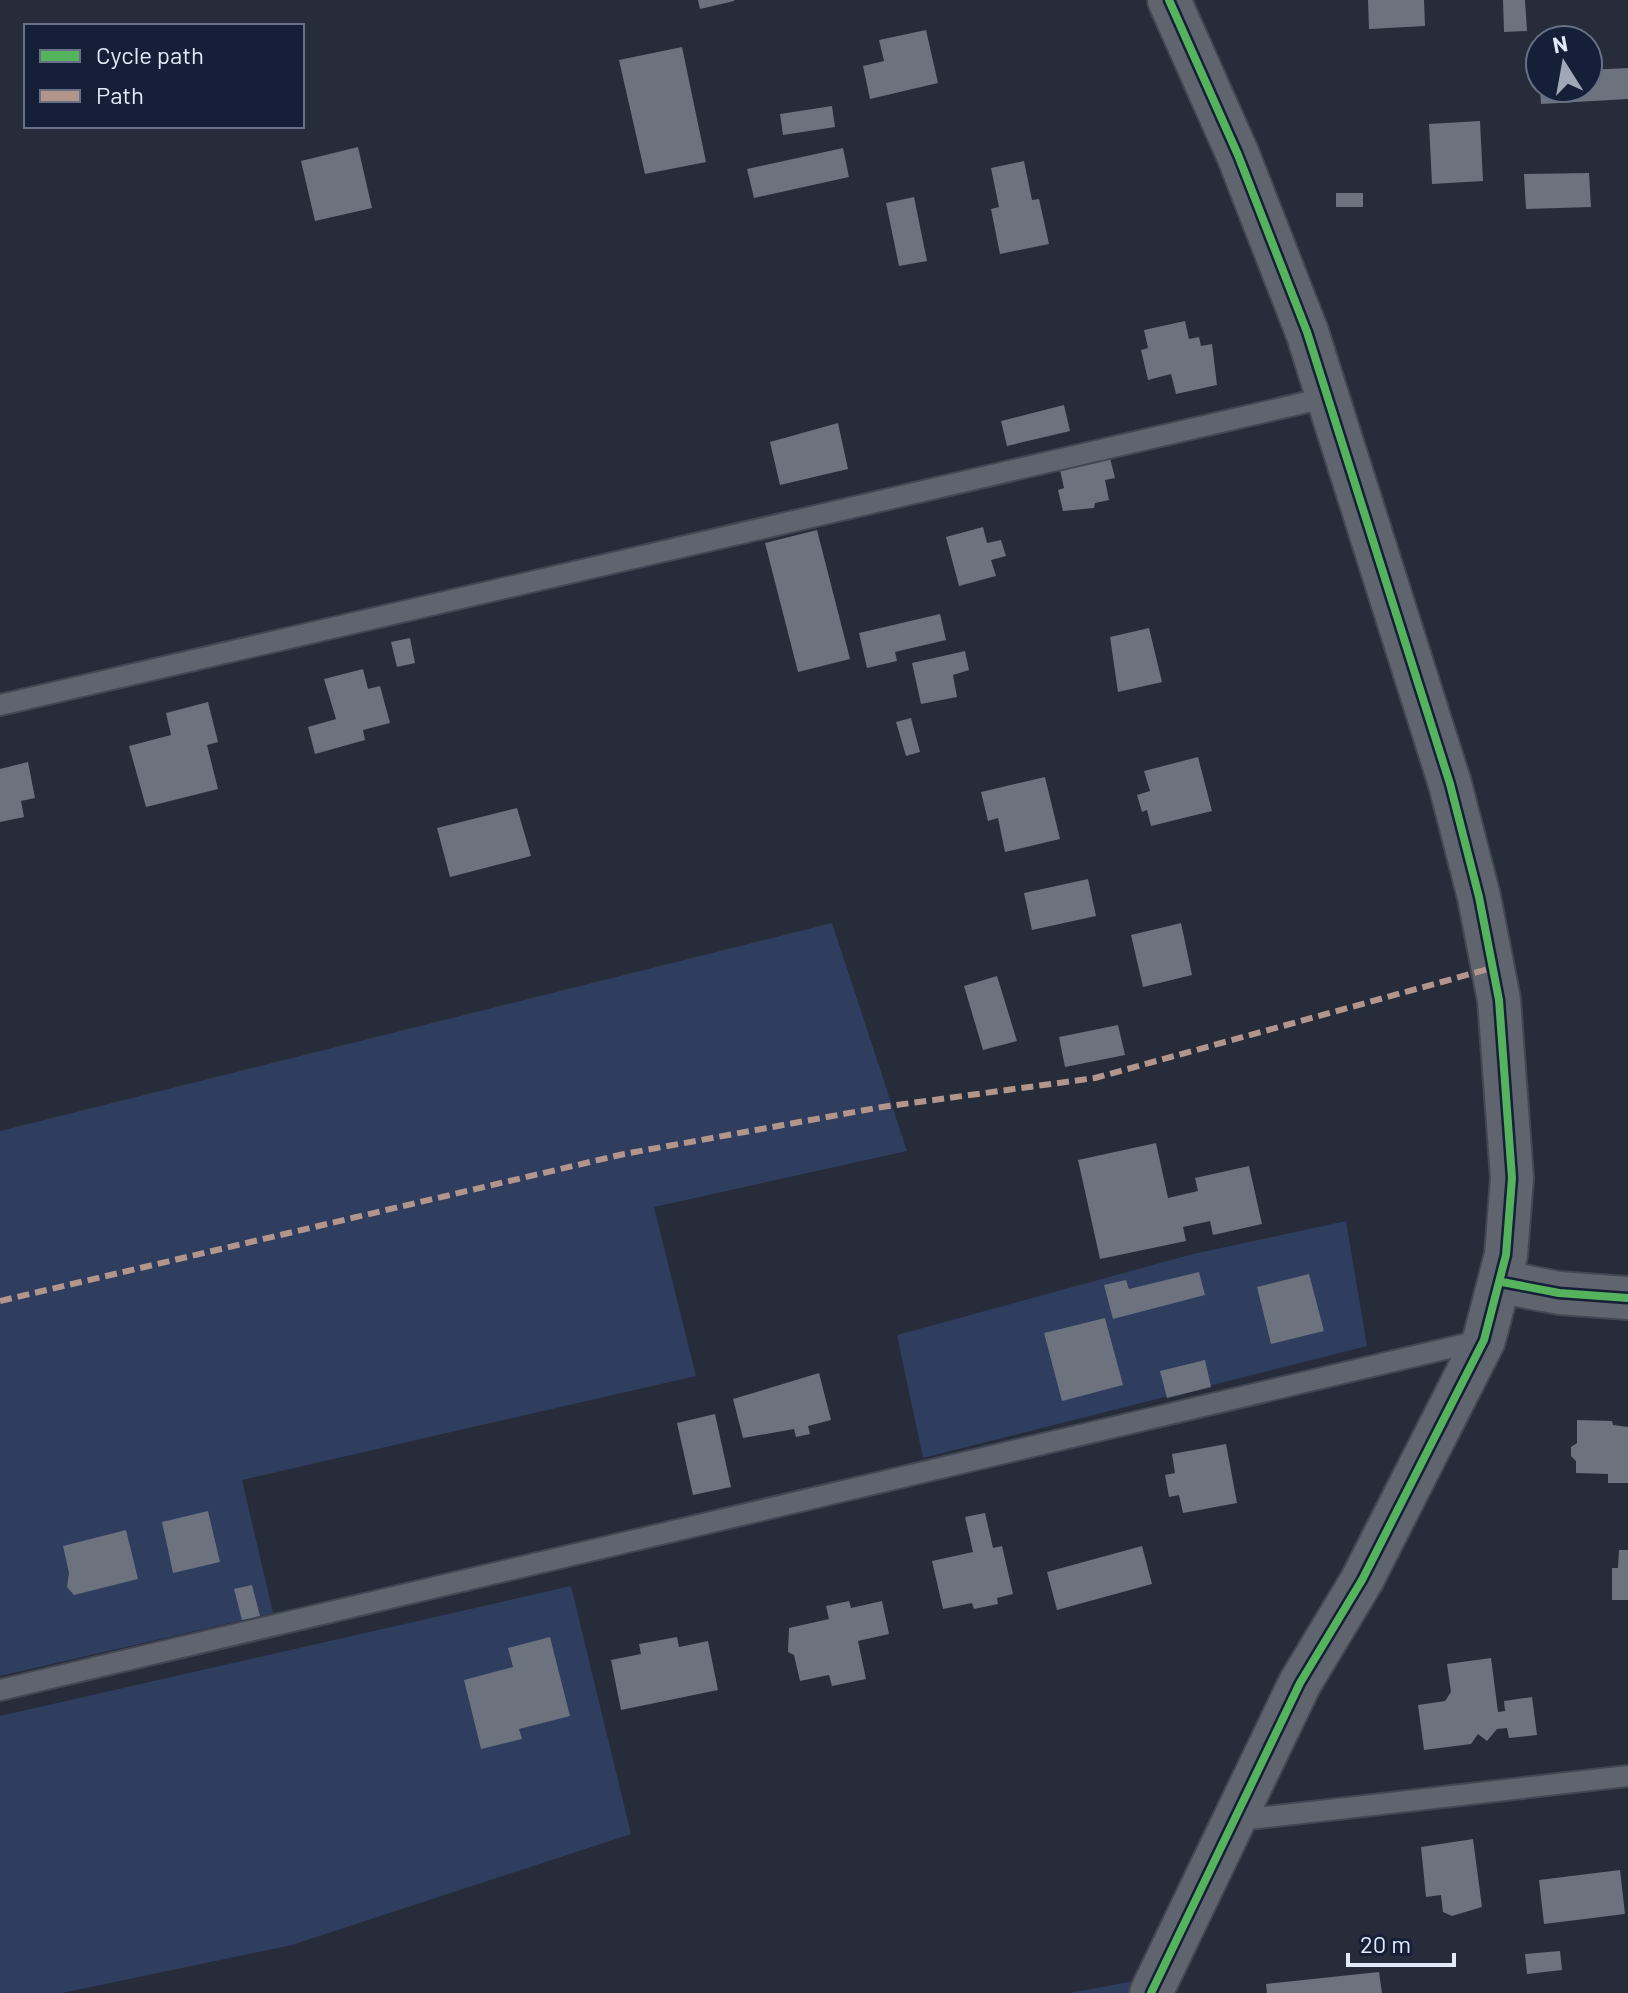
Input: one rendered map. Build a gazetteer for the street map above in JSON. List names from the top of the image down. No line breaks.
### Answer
{"legend":["Cycle path","Path"],"scale_bar":"20 m","north":"top"}
